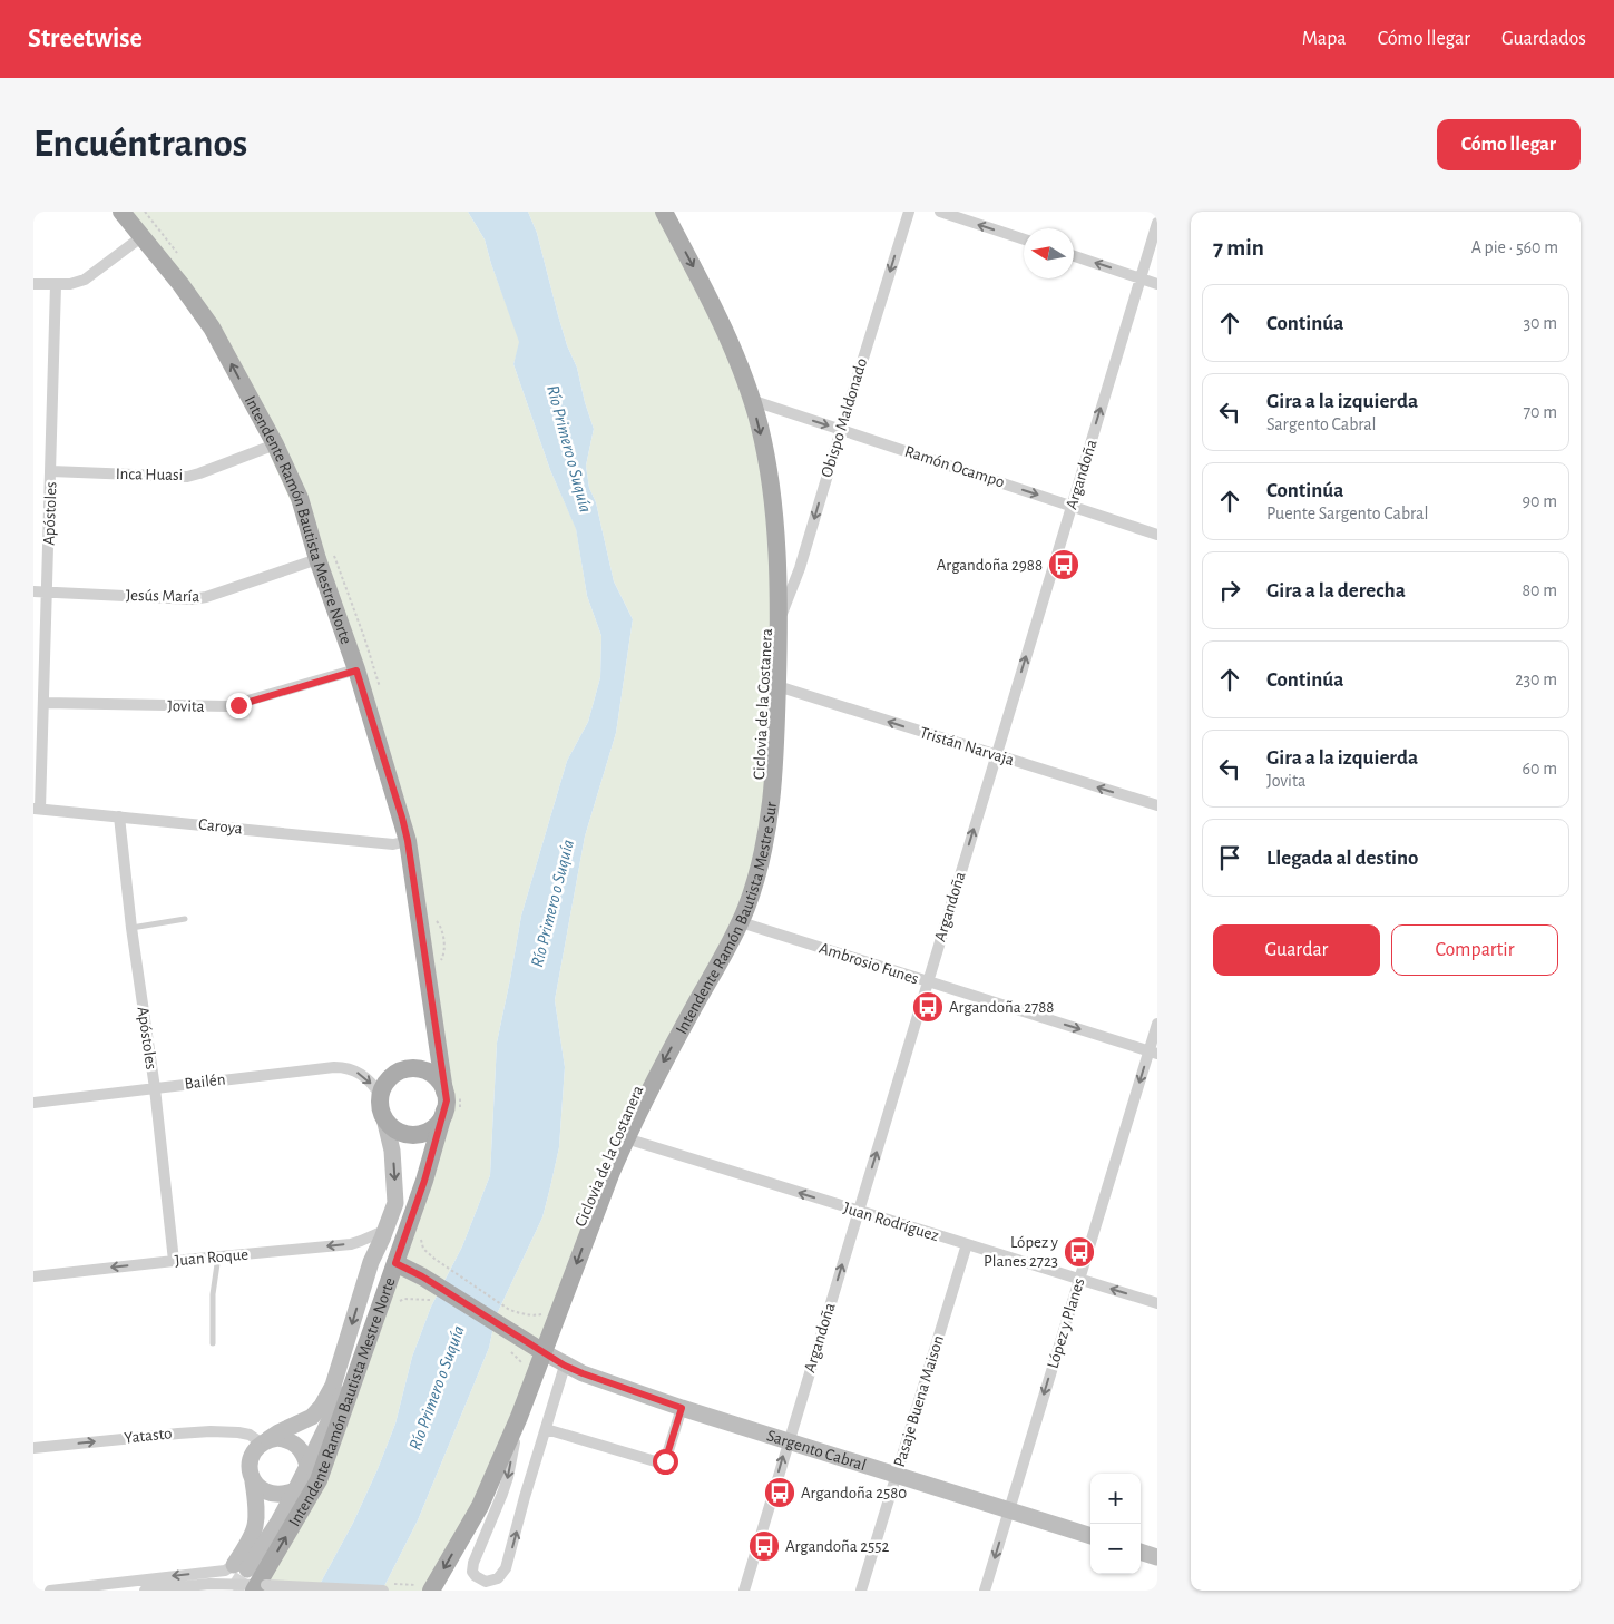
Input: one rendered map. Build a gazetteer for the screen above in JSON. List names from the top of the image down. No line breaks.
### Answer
{"streets":{"main road":["Intendente Ramón Bautista Mestre Norte","Intendente Ramón Bautista Mestre Sur"],"street":["Obispo Maldonado","Ramón Ocampo","Inca Huasi","Argandoña","Apóstoles","Jesús María","Jovita","Tristán Narvaja","Caroya","Ambrosio Funes","Bailén","Juan Rodríguez","Juan Roque","López y Planes","Pasaje Buena Maison","Yatasto","Sargento Cabral"]},"crossings":[["Obispo Maldonado","Ramón Ocampo"],["Obispo Maldonado","Intendente Ramón Bautista Mestre Sur"],["Ramón Ocampo","Argandoña"],["Ramón Ocampo","Intendente Ramón Bautista Mestre Sur"],["Inca Huasi","Apóstoles"],["Inca Huasi","Intendente Ramón Bautista Mestre Norte"],["Argandoña","Tristán Narvaja"],["Argandoña","Ambrosio Funes"],["Argandoña","Juan Rodríguez"],["Argandoña","Sargento Cabral"],["Apóstoles","Jesús María"],["Apóstoles","Jovita"],["Apóstoles","Caroya"],["Apóstoles","Bailén"],["Apóstoles","Juan Roque"],["Intendente Ramón Bautista Mestre Norte","Jesús María"],["Intendente Ramón Bautista Mestre Norte","Jovita"],["Intendente Ramón Bautista Mestre Norte","Caroya"],["Intendente Ramón Bautista Mestre Norte","Bailén"],["Tristán Narvaja","Intendente Ramón Bautista Mestre Sur"],["Intendente Ramón Bautista Mestre Sur","Ambrosio Funes"],["Intendente Ramón Bautista Mestre Sur","Juan Rodríguez"],["Intendente Ramón Bautista Mestre Sur","Sargento Cabral"],["Ambrosio Funes","López y Planes"],["Juan Rodríguez","López y Planes"],["Juan Rodríguez","Pasaje Buena Maison"],["López y Planes","Sargento Cabral"],["Pasaje Buena Maison","Sargento Cabral"]],"one_way":["Obispo Maldonado","Ramón Ocampo","Argandoña","Tristán Narvaja","Intendente Ramón Bautista Mestre Sur","Ambrosio Funes","Bailén","Juan Rodríguez","Juan Roque","López y Planes","Yatasto"],"water":["Río Primero o Suquía"],"places":{"bus stop":["Argandoña 2988","Argandoña 2788","López y Planes 2723","Argandoña 2580","Argandoña 2552"]},"north":"left","page":{"header":"Streetwise","nav":["Mapa","Cómo llegar","Guardados"],"buttons":["Cómo llegar",["Guardar","Compartir"]],"title":"Encuéntranos","heading":["7 min","A pie · 560 m"],"list":[["Continúa","30 m"],["Gira a la izquierda","Sargento Cabral","70 m"],["Continúa","Puente Sargento Cabral","90 m"],["Gira a la derecha","80 m"],["Continúa","230 m"],["Gira a la izquierda","Jovita","60 m"],"Llegada al destino"],"map_buttons":["+","−"]}}
